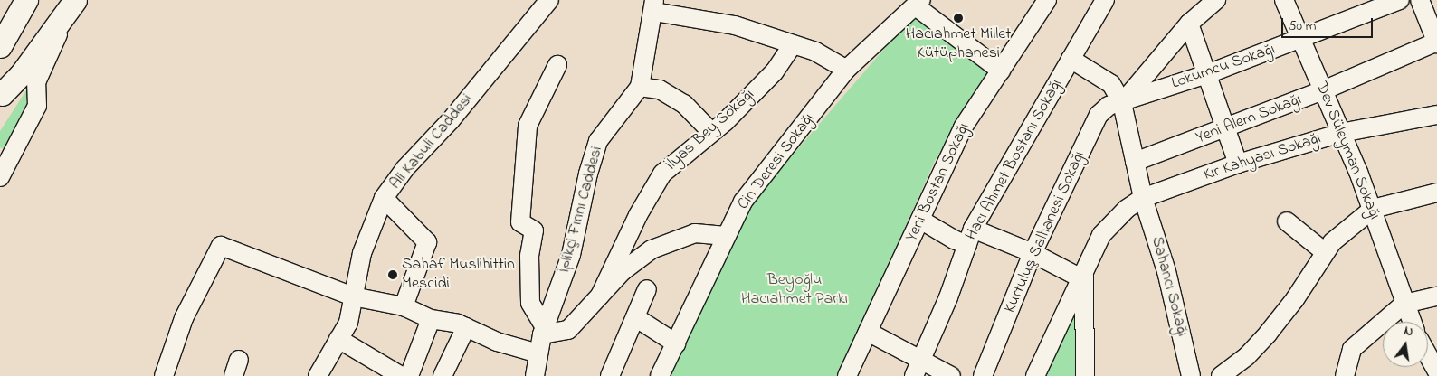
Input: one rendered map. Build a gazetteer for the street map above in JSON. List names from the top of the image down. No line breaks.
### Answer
{"streets":{"street":["Lokumcu Sokağı","Yeni Alem Sokağı","İlyas Bey Sokağı","Ali Kabuli Caddesi","Dev Süleyman Sokağı","Kır Kahyası Sokağı","Hacı Ahmet Bostanı Sokağı","Cin Deresi Sokağı","Yeni Bostan Sokağı","İplikçi Fırını Caddesi","Kurtuluş Salhanesi Sokağı","Sahancı Sokağı"]},"crossings":[["Lokumcu Sokağı","Dev Süleyman Sokağı"],["Lokumcu Sokağı","Kurtuluş Salhanesi Sokağı"],["Lokumcu Sokağı","Sahancı Sokağı"],["Yeni Alem Sokağı","Dev Süleyman Sokağı"],["Yeni Alem Sokağı","Sahancı Sokağı"],["Dev Süleyman Sokağı","Kır Kahyası Sokağı"],["Kır Kahyası Sokağı","Sahancı Sokağı"],["Hacı Ahmet Bostanı Sokağı","Sahancı Sokağı"],["Kurtuluş Salhanesi Sokağı","Sahancı Sokağı"]],"parks":["Beyoğlu Hacıahmet Parkı"],"places":["Hacıahmet Millet Kütüphanesi","Sahaf Muslihittin Mescidi"],"scale_bar":"50 m","north":"top"}
